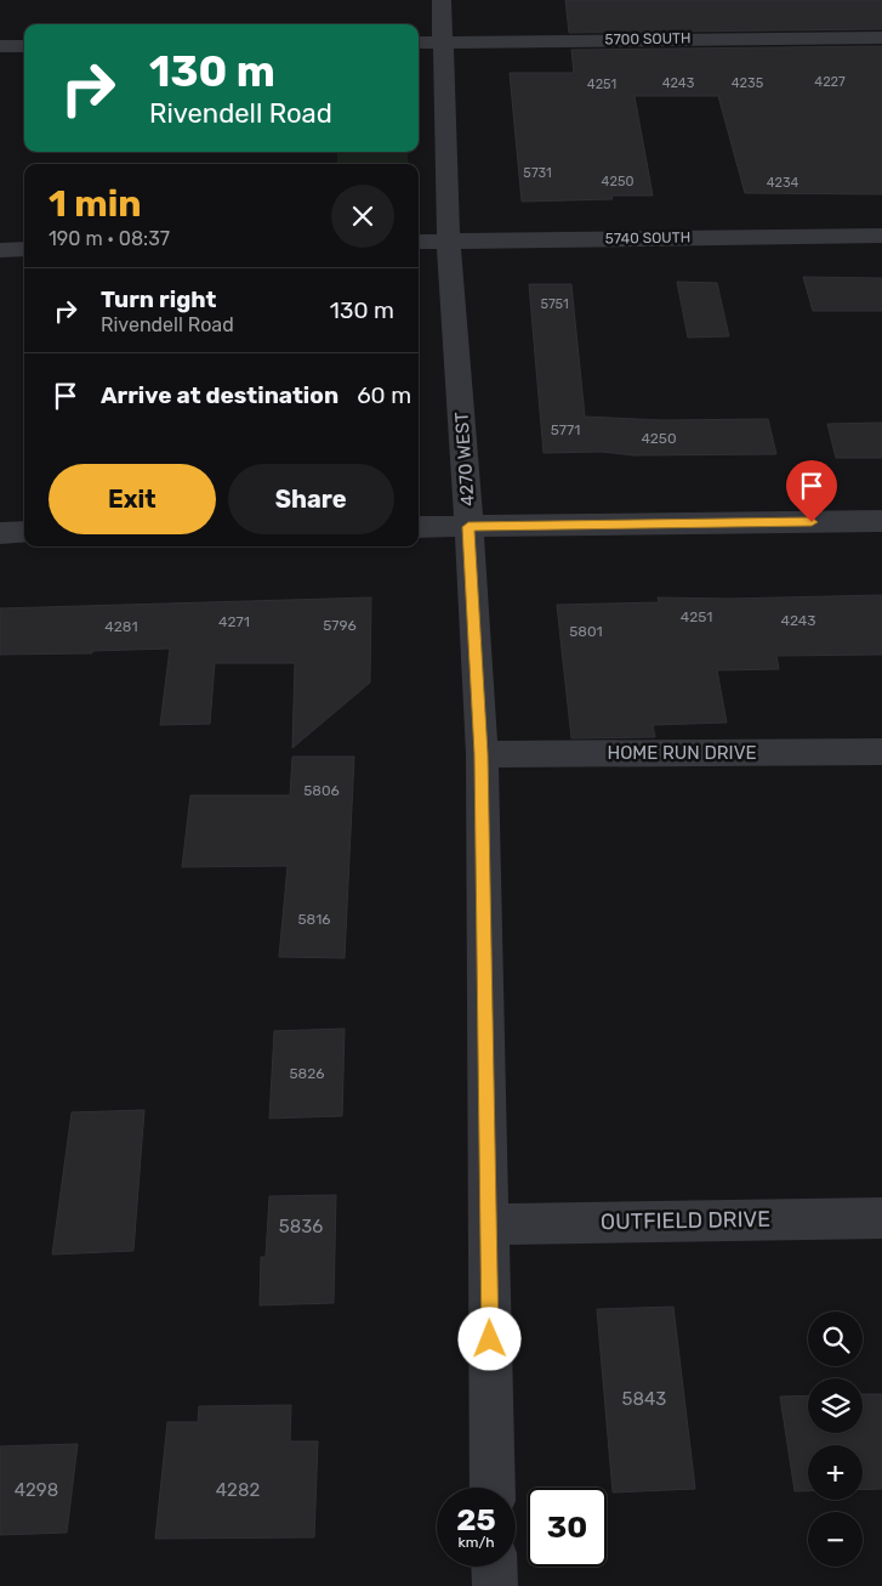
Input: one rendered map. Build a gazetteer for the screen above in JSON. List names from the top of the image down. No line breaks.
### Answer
{"streets":{"street":["5700 SOUTH","5740 SOUTH","4270 WEST","HOME RUN DRIVE","OUTFIELD DRIVE"]},"crossings":[["5700 SOUTH","4270 WEST"],["5740 SOUTH","4270 WEST"],["4270 WEST","HOME RUN DRIVE"],["4270 WEST","OUTFIELD DRIVE"]],"house_numbers":["4227","4243","4235","4251","5731","4250","4234","5751","5771","4250","4251","4243","4271","5796","4281","5801","5806","5816","5826","5836","5843","4298","4282"],"page":{"turn":["130 m","Rivendell Road"],"heading":["1 min","190 m · 08:37"],"list":[{"name":"Turn right","note":"Rivendell Road","value":"130 m"},{"name":"Arrive at destination","value":"60 m"}],"buttons":["Exit","Share"],"map_buttons":["+","−"],"speed":"25 km/h","limit":"30"}}
